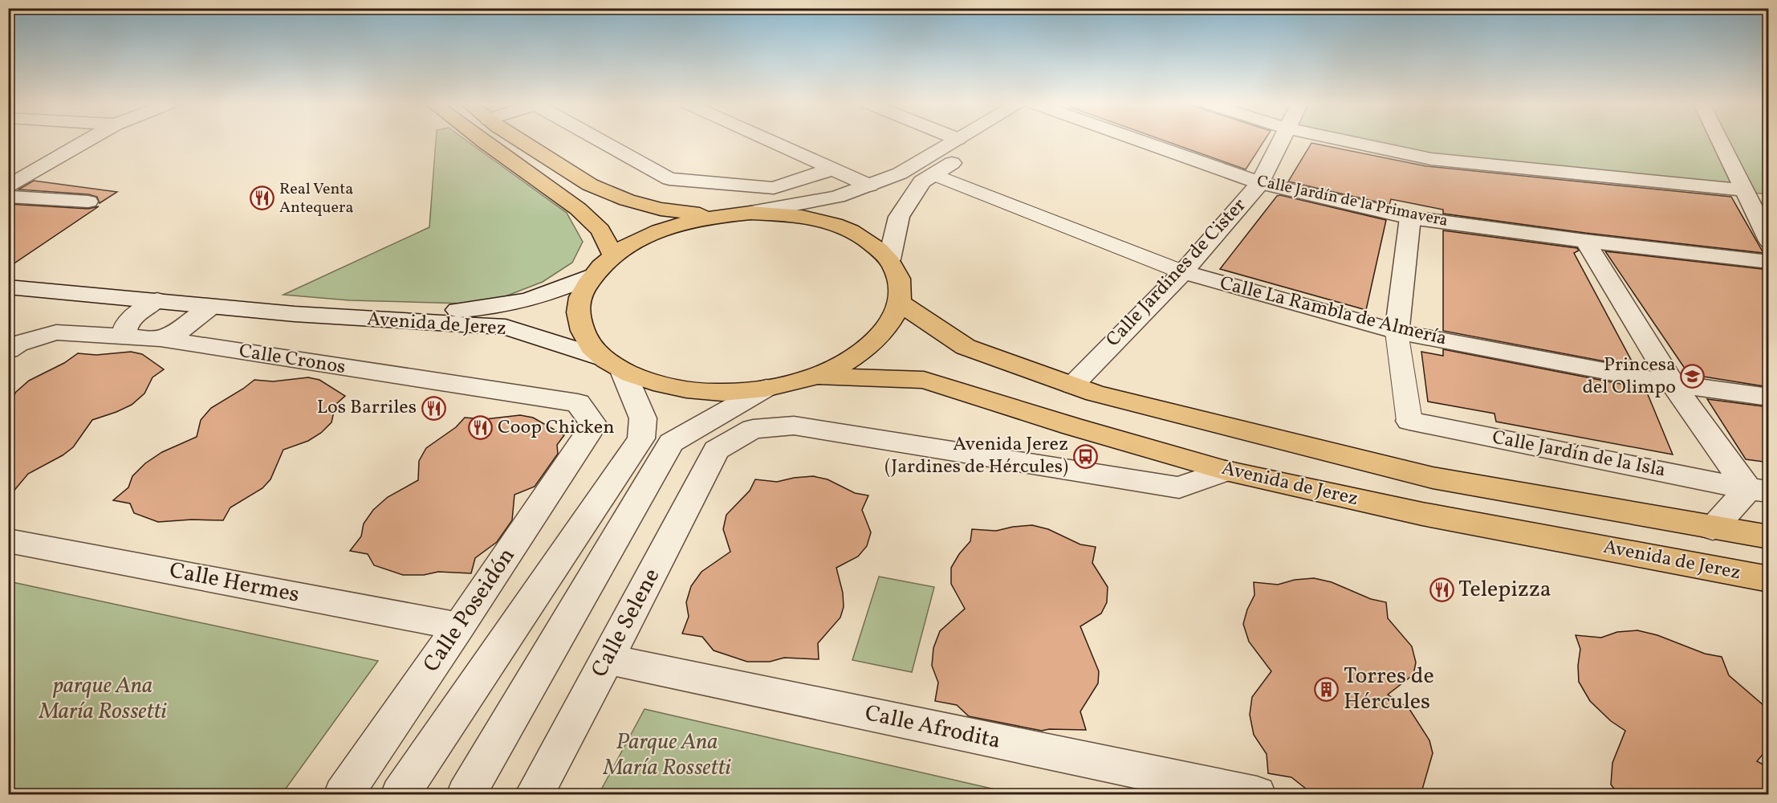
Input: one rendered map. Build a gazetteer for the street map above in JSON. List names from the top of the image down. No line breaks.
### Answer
{"streets":{"main road":["Avenida de Jerez"],"street":["Calle Jardín de la Primavera","Calle Jardines de Cister","Calle La Rambla de Almería","Calle Cronos","Calle Jardín de la Isla","Calle Hermes","Calle Poseidón","Calle Selene","Calle Afrodita"]},"crossings":[["Calle Jardín de la Primavera","Calle Jardines de Cister"],["Calle Jardines de Cister","Calle La Rambla de Almería"],["Calle Jardines de Cister","Avenida de Jerez"],["Avenida de Jerez","Calle Selene"],["Calle Cronos","Calle Poseidón"],["Calle Hermes","Calle Poseidón"],["Calle Selene","Calle Afrodita"]],"parks":["parque Ana María Rossetti","Parque Ana María Rossetti"],"places":{"restaurant":["Real Venta Antequera","Los Barriles","Coop Chicken","Telepizza"],"school or university":["Princesa del Olimpo"],"bus stop":["Avenida Jerez (Jardines de Hércules)"],"building":["Torres de Hércules"]}}
